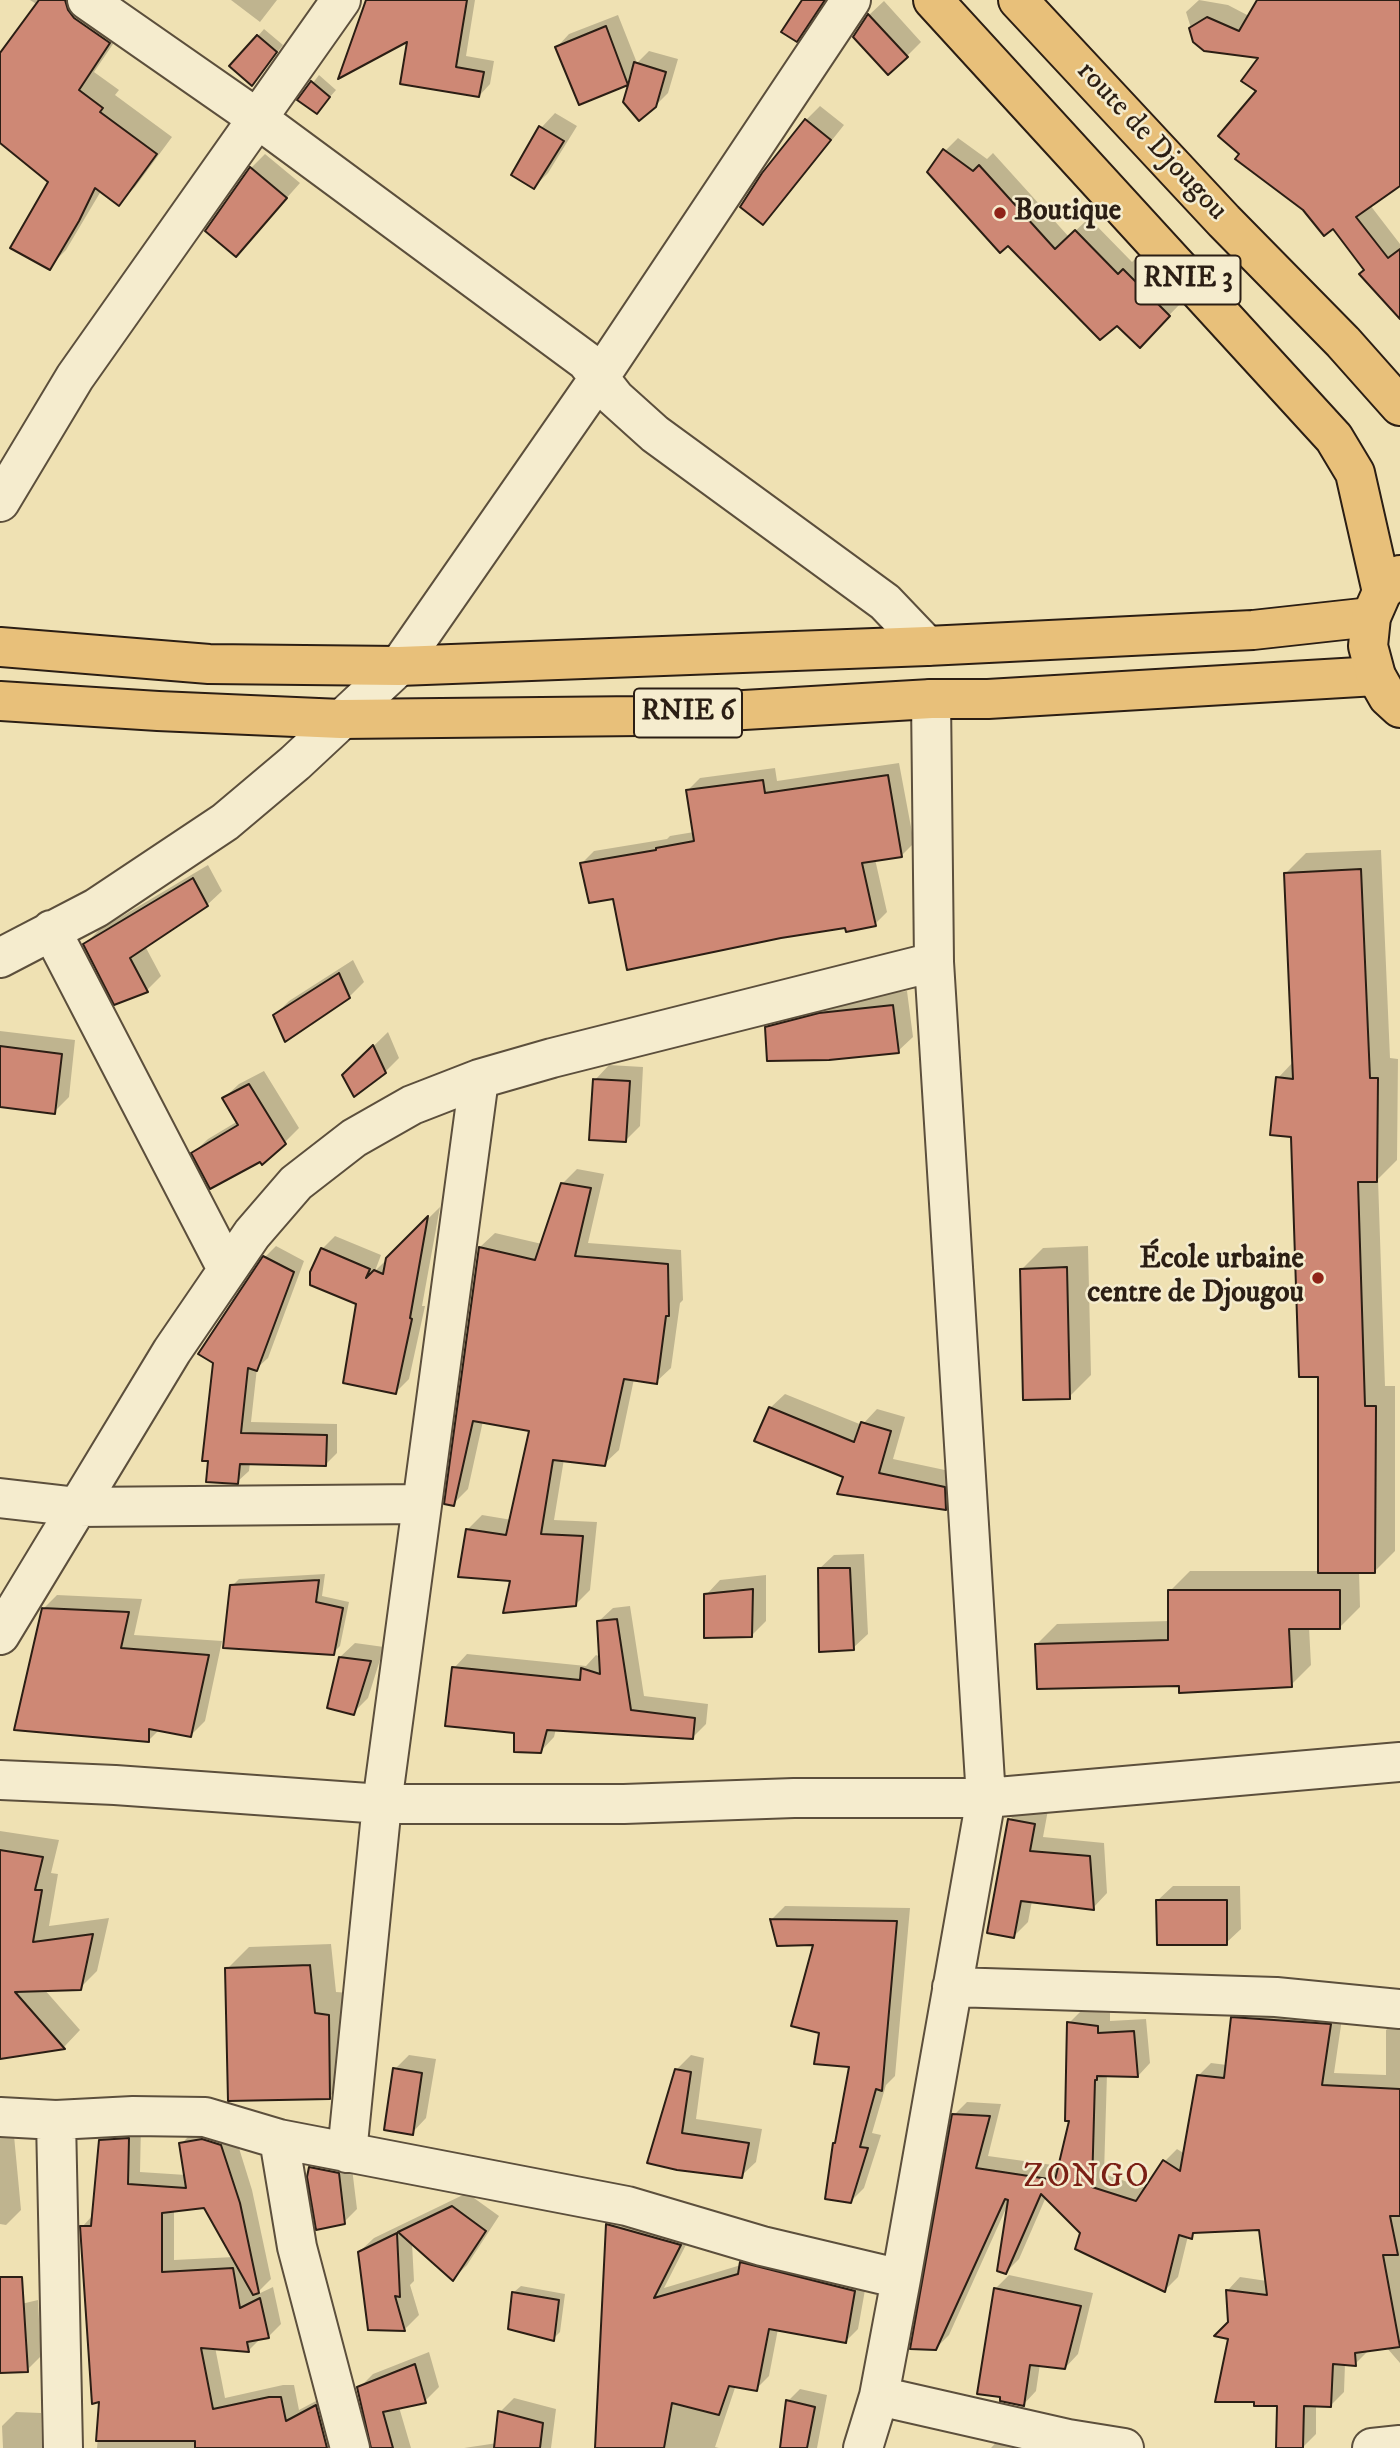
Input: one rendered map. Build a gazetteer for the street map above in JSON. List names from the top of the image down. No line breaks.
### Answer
{"streets":{"main road":["route de Djougou","RNIE 3","RNIE 6"]},"crossings":[["RNIE 3","RNIE 6"]],"districts":["ZONGO"],"places":["Boutique","École urbaine centre de Djougou"]}
